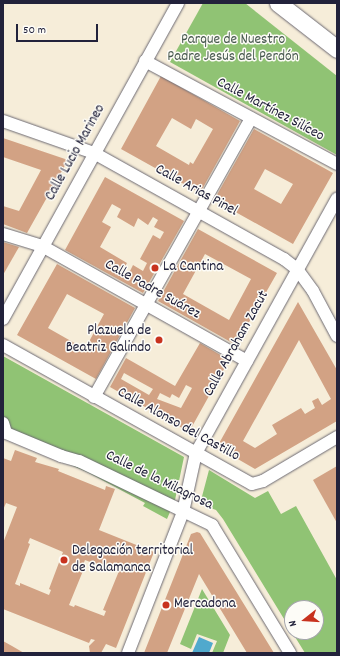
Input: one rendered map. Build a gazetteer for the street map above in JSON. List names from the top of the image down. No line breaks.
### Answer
{"streets":{"street":["Calle Martínez Silíceo","Calle Lucio Marineo","Calle Arias Pinel","Calle Padre Suárez","Calle Abraham Zacut","Calle Alonso del Castillo","Calle de la Milagrosa"]},"crossings":[["Calle Martínez Silíceo","Calle Lucio Marineo"],["Calle Lucio Marineo","Calle Arias Pinel"],["Calle Lucio Marineo","Calle Padre Suárez"],["Calle Arias Pinel","Calle Abraham Zacut"],["Calle Padre Suárez","Calle Abraham Zacut"],["Calle Abraham Zacut","Calle Alonso del Castillo"],["Calle Abraham Zacut","Calle de la Milagrosa"]],"parks":["Parque de Nuestro Padre Jesús del Perdón"],"places":["La Cantina","Plazuela de Beatriz Galindo","Delegación territorial de Salamanca","Mercadona"],"scale_bar":"50 m","north":"left"}
